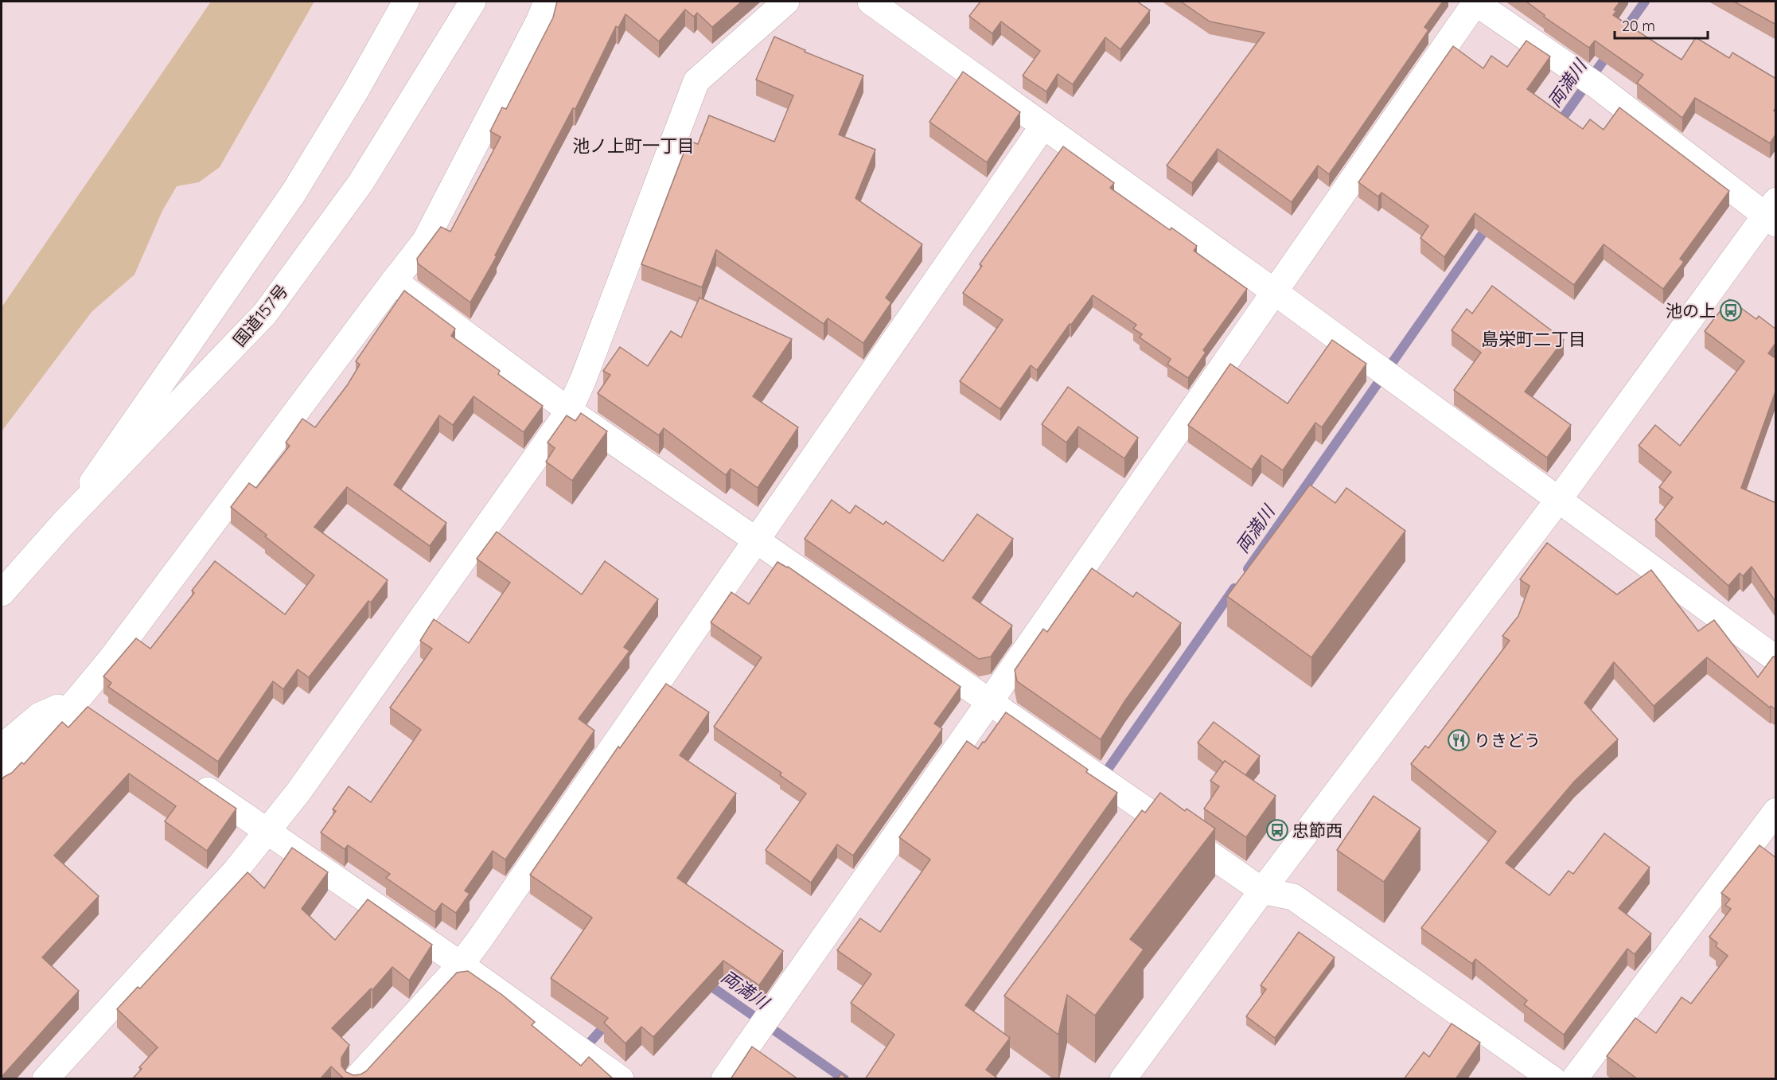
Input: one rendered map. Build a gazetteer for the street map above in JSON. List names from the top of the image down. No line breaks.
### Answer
{"streets":{"main road":["国道157号"]},"districts":["池ノ上町一丁目","島栄町二丁目"],"water":["両満川"],"places":{"bus stop":["池の上","忠節西"],"restaurant":["りきどう"]},"scale_bar":"20 m"}
